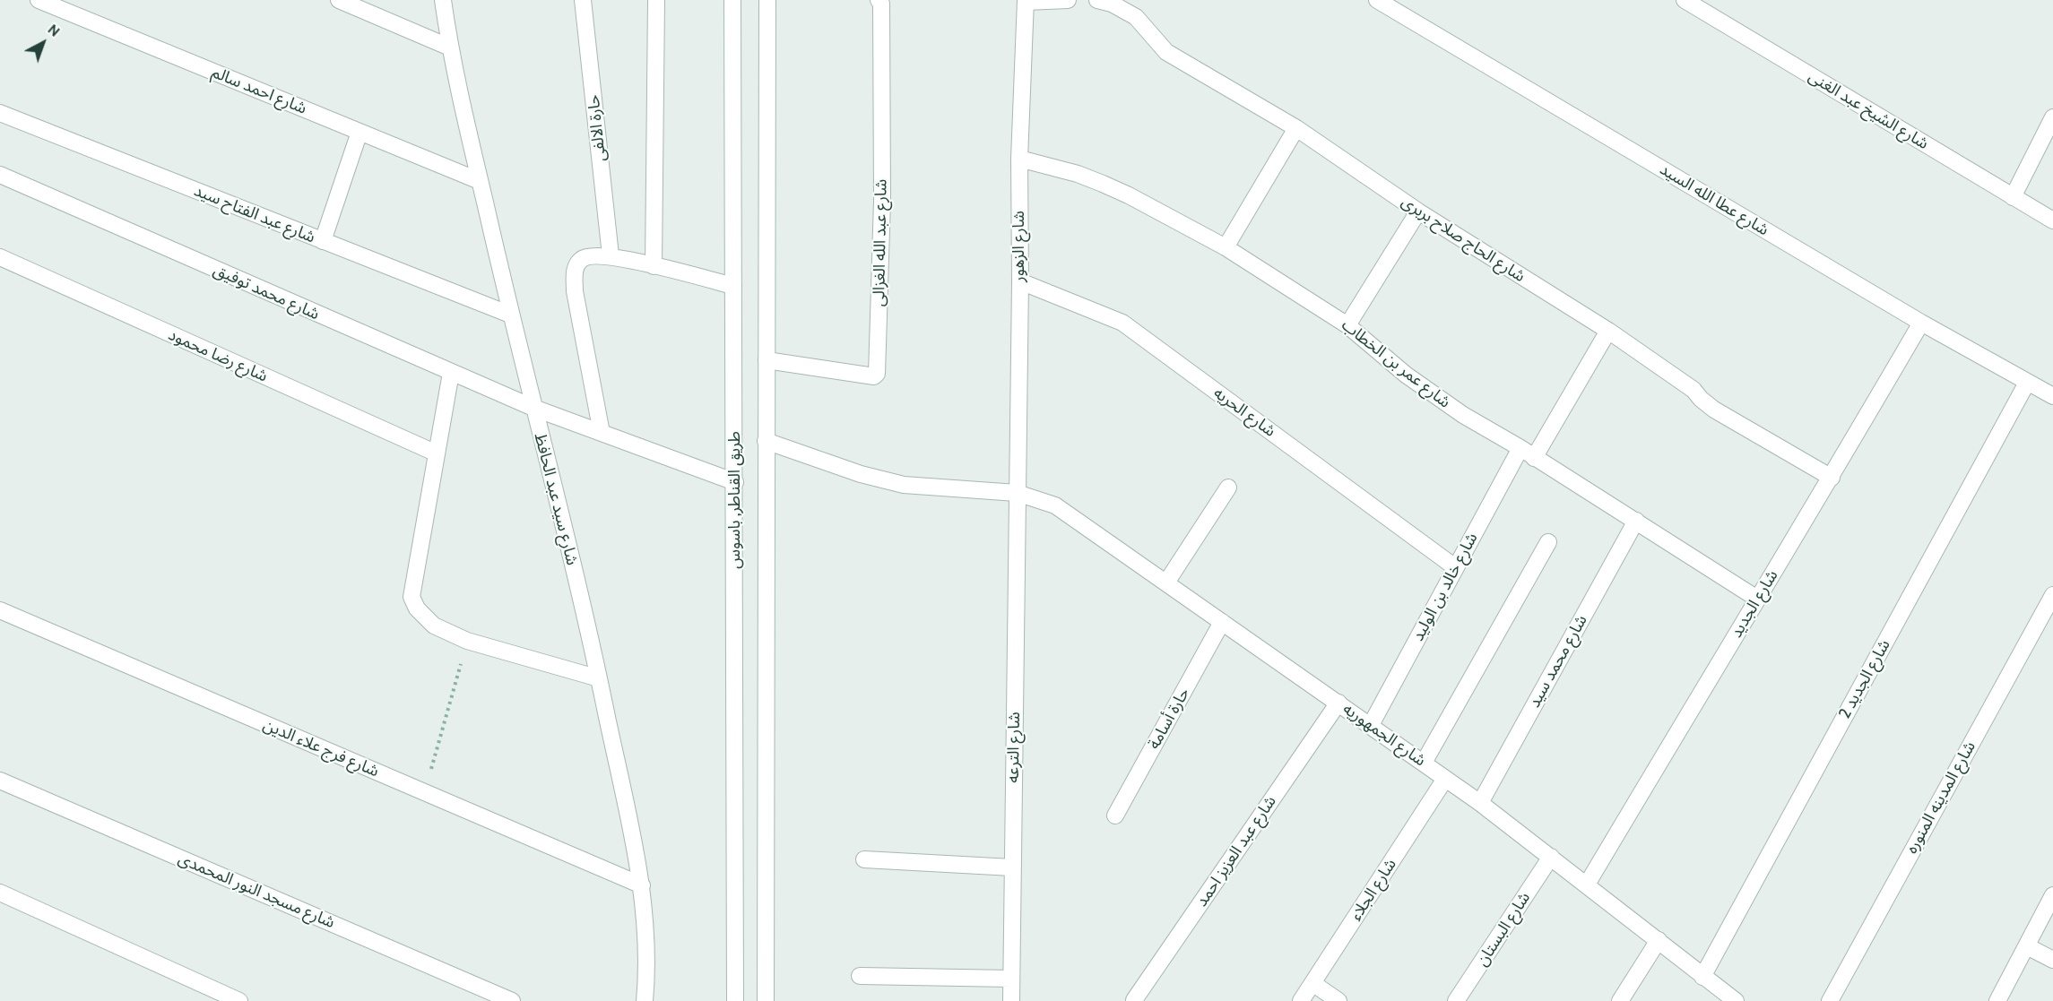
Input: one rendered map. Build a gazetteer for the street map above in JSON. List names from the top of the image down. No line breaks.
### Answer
{"streets":{"street":["شارع احمد سالم","شارع الشيخ عبد الغنى","حارة الالفى","شارع عطا الله السيد","شارع عبد الفتاح سيد","شارع الحاج صلاح بربرى","شارع عبد الله الغزالى","شارع الزهور","شارع محمد توفيق","شارع رضا محمود","شارع عمر بن الخطاب","شارع الحريه","شارع سيد عبد الحافظ","طريق القناطر, باسوس","شارع خالد بن الوليد","شارع الجديد","شارع محمد سيد","شارع الجديد 2","حارة أسامة","شارع الجمهوريه","شارع الترعه","شارع فرج علاء الدين","شارع المدينه المنوره","شارع عبد العزيز احمد","شارع الجلاء","شارع مسجد النور المحمدى","شارع البستان"]},"crossings":[["شارع احمد سالم","شارع سيد عبد الحافظ"],["شارع عطا الله السيد","شارع الجديد"],["شارع عطا الله السيد","شارع الجديد 2"],["شارع عبد الفتاح سيد","شارع سيد عبد الحافظ"],["شارع الحاج صلاح بربرى","شارع خالد بن الوليد"],["شارع الحاج صلاح بربرى","شارع الجديد"],["شارع عبد الله الغزالى","طريق القناطر, باسوس"],["شارع الزهور","شارع عمر بن الخطاب"],["شارع الزهور","شارع الحريه"],["شارع الزهور","شارع الجمهوريه"],["شارع الزهور","شارع الترعه"],["شارع محمد توفيق","شارع سيد عبد الحافظ"],["شارع محمد توفيق","طريق القناطر, باسوس"],["شارع عمر بن الخطاب","شارع خالد بن الوليد"],["شارع عمر بن الخطاب","شارع الجديد"],["شارع عمر بن الخطاب","شارع محمد سيد"],["شارع الحريه","شارع خالد بن الوليد"],["شارع سيد عبد الحافظ","شارع فرج علاء الدين"],["طريق القناطر, باسوس","شارع الجمهوريه"],["شارع خالد بن الوليد","شارع الجمهوريه"],["شارع الجديد","شارع الجمهوريه"],["شارع محمد سيد","شارع الجمهوريه"],["شارع الجديد 2","شارع الجمهوريه"],["حارة أسامة","شارع الجمهوريه"],["شارع الجمهوريه","شارع الترعه"],["شارع الجمهوريه","شارع عبد العزيز احمد"],["شارع الجمهوريه","شارع الجلاء"],["شارع الجمهوريه","شارع البستان"]],"north":"top right"}
